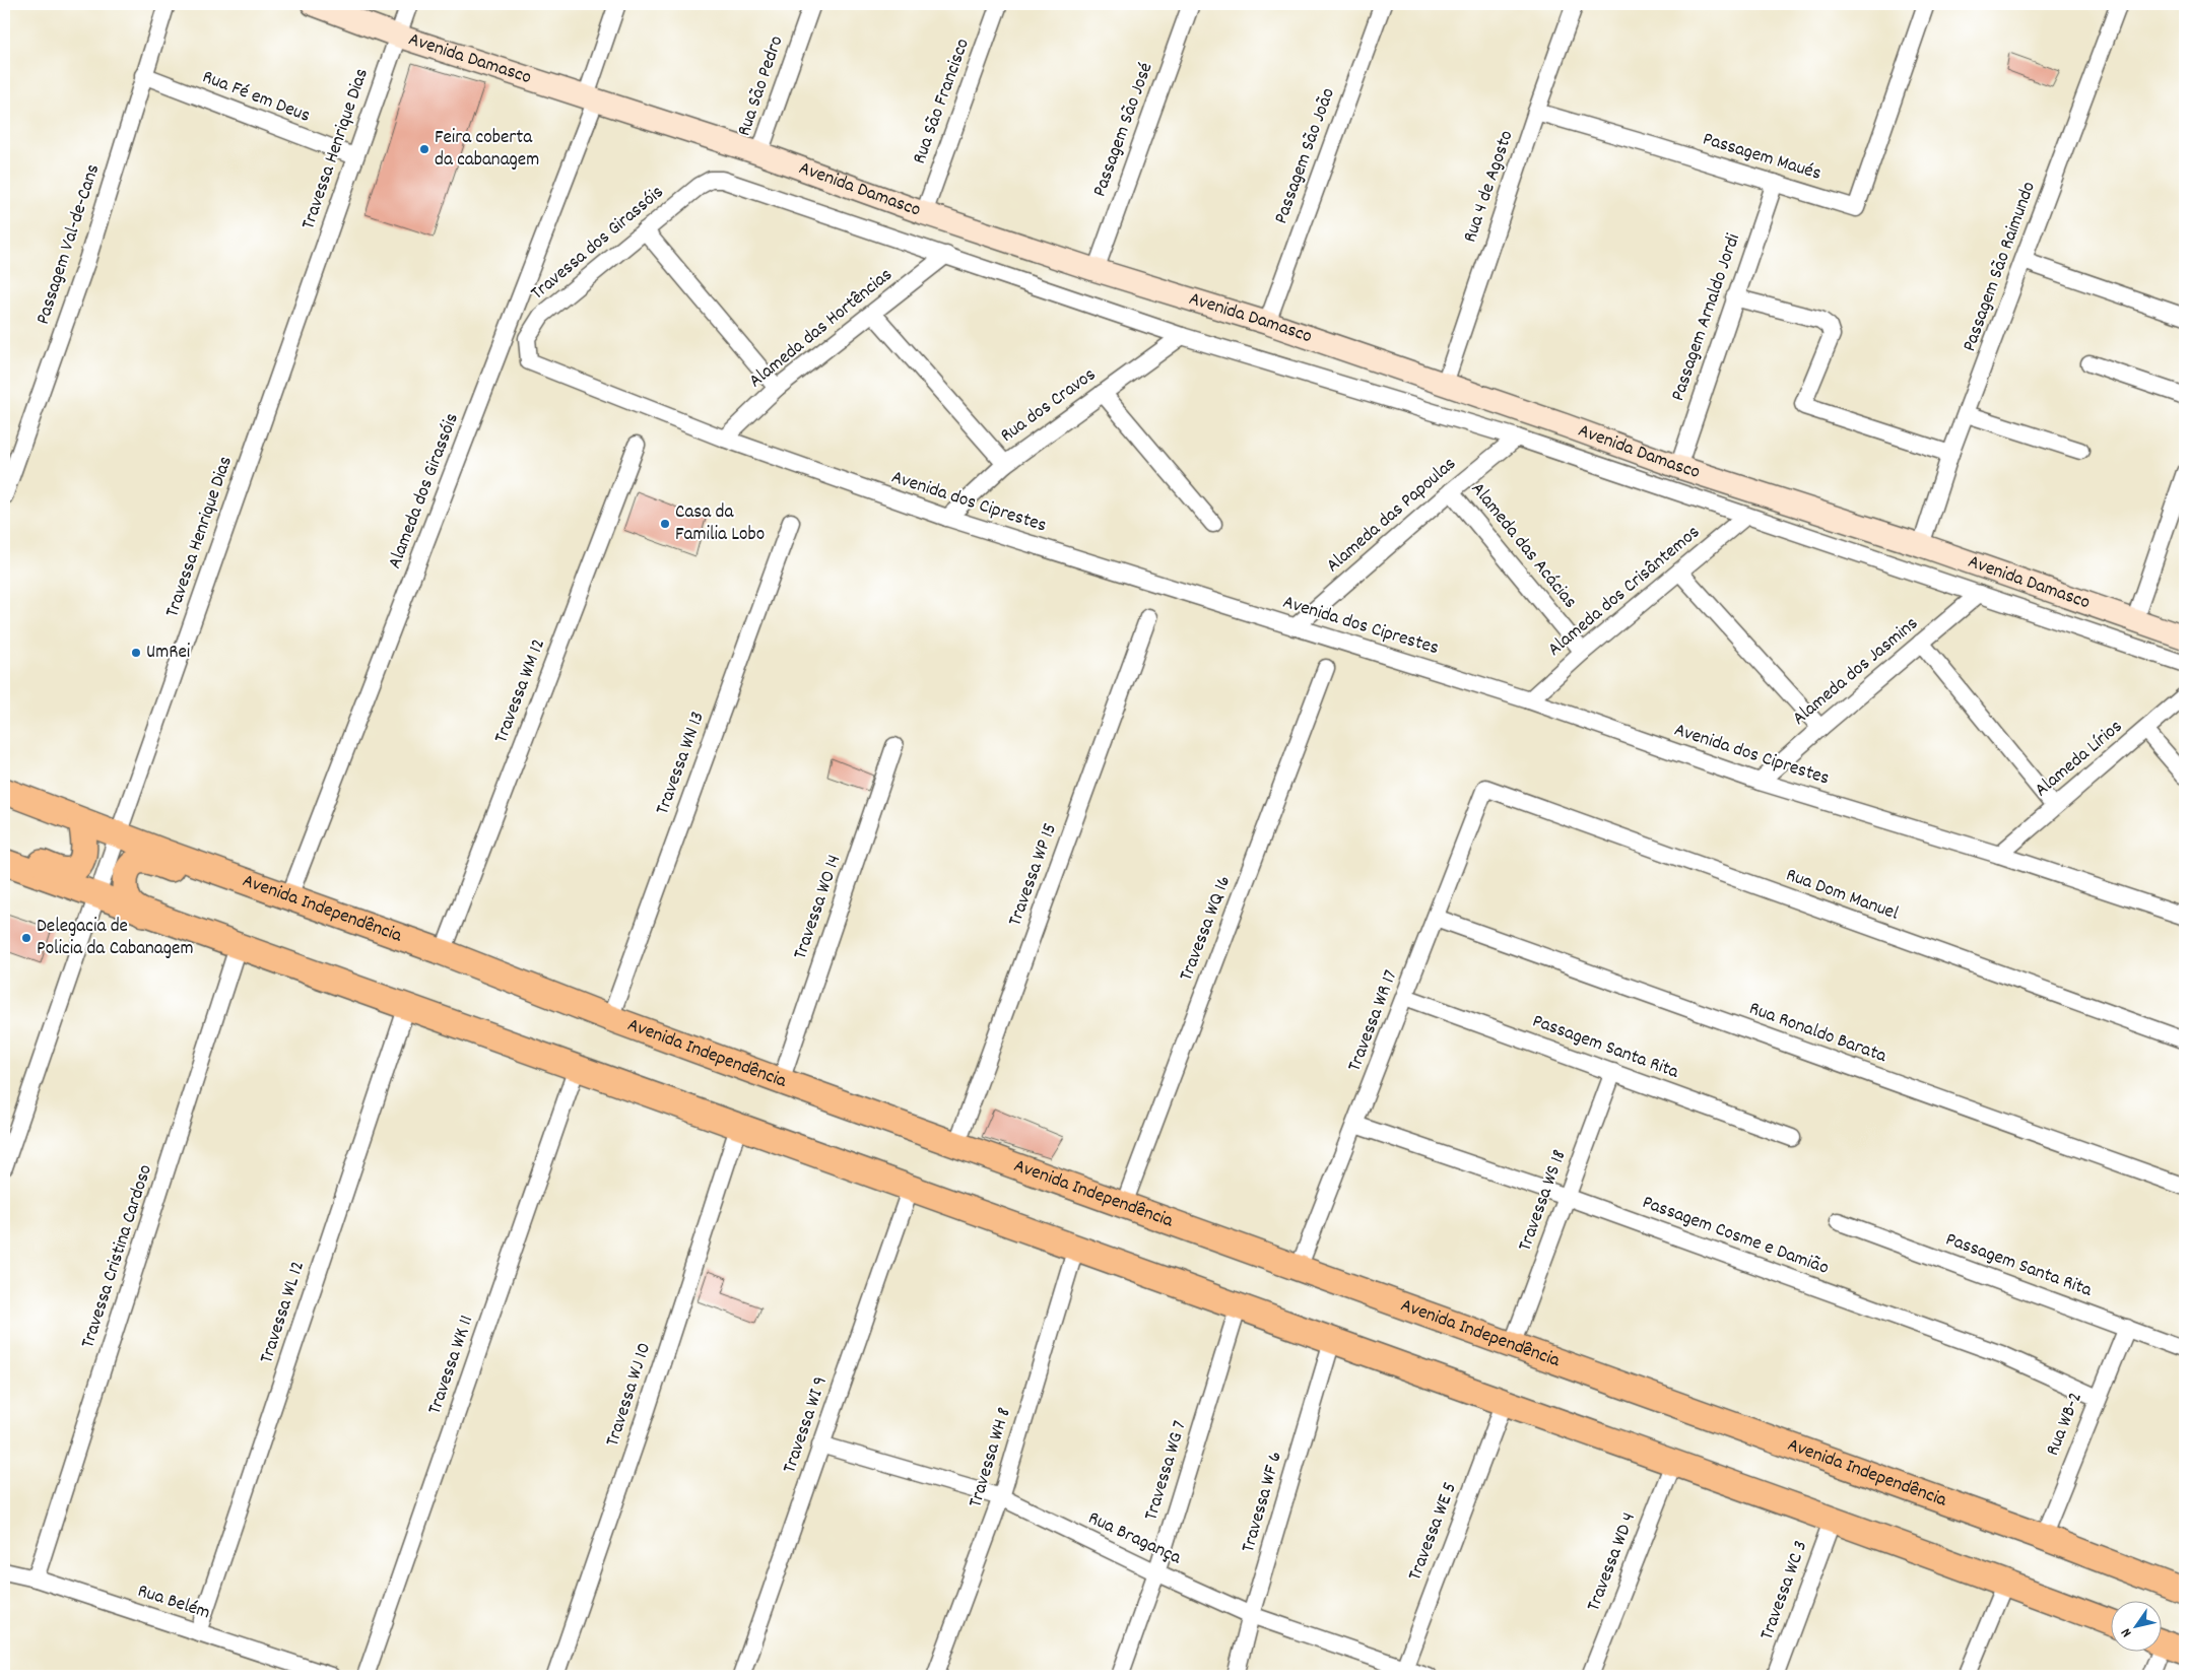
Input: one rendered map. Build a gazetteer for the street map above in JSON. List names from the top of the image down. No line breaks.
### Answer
{"streets":{"main road":["Avenida Independência"],"street":["Avenida Damasco","Rua São Pedro","Rua Fé em Deus","Rua São Francisco","Passagem São José","Travessa Henrique Dias","Passagem São João","Passagem Maués","Rua 4 de Agosto","Travessa dos Girassóis","Passagem Val-de-Cans","Passagem São Raimundo","Passagem Arnaldo Jordi","Alameda das Hortências","Rua dos Cravos","Alameda dos Girassóis","Avenida dos Ciprestes","Alameda das Papoulas","Alameda das Acácias","Alameda dos Crisântemos","Alameda dos Jasmins","Travessa WM 12","Alameda Lírios","Travessa WN 13","Travessa WP 15","Rua Dom Manuel","Travessa WO 14","Travessa WQ 16","Travessa WR 17","Rua Ronaldo Barata","Passagem Santa Rita","Travessa WS 18","Passagem Cosme e Damião","Travessa Cristina Cardoso","Travessa WL 12","Travessa WK 11","Travessa WJ 10","Rua WB-2","Travessa WI 9","Travessa WH 8","Travessa WG 7","Travessa WF 6","Travessa WE 5","Rua Bragança","Travessa WD 4","Travessa WC 3","Rua Belém"]},"crossings":[["Avenida Damasco","Rua São Pedro"],["Avenida Damasco","Rua São Francisco"],["Avenida Damasco","Passagem São José"],["Avenida Damasco","Travessa Henrique Dias"],["Avenida Damasco","Passagem São João"],["Avenida Damasco","Rua 4 de Agosto"],["Avenida Damasco","Travessa dos Girassóis"],["Avenida Damasco","Passagem São Raimundo"],["Avenida Damasco","Passagem Arnaldo Jordi"],["Avenida Damasco","Alameda das Hortências"],["Avenida Damasco","Rua dos Cravos"],["Avenida Damasco","Alameda dos Girassóis"],["Avenida Damasco","Alameda das Papoulas"],["Avenida Damasco","Alameda dos Crisântemos"],["Avenida Damasco","Alameda dos Jasmins"],["Rua Fé em Deus","Travessa Henrique Dias"],["Rua Fé em Deus","Passagem Val-de-Cans"],["Travessa Henrique Dias","Avenida Independência"],["Passagem Maués","Rua 4 de Agosto"],["Passagem Maués","Passagem Arnaldo Jordi"],["Travessa dos Girassóis","Avenida dos Ciprestes"],["Alameda das Hortências","Avenida dos Ciprestes"],["Rua dos Cravos","Avenida dos Ciprestes"],["Alameda dos Girassóis","Avenida Independência"],["Avenida dos Ciprestes","Alameda das Papoulas"],["Avenida dos Ciprestes","Alameda dos Crisântemos"],["Avenida dos Ciprestes","Alameda dos Jasmins"],["Avenida dos Ciprestes","Alameda Lírios"],["Alameda das Papoulas","Alameda das Acácias"],["Alameda das Acácias","Alameda dos Crisântemos"],["Travessa WM 12","Avenida Independência"],["Travessa WN 13","Avenida Independência"],["Travessa WP 15","Avenida Independência"],["Rua Dom Manuel","Travessa WR 17"],["Travessa WO 14","Avenida Independência"],["Avenida Independência","Travessa WQ 16"],["Avenida Independência","Travessa WR 17"],["Avenida Independência","Travessa WS 18"],["Avenida Independência","Rua WB-2"],["Travessa WR 17","Rua Ronaldo Barata"],["Travessa WR 17","Passagem Santa Rita"],["Travessa WR 17","Passagem Cosme e Damião"],["Passagem Santa Rita","Travessa WS 18"],["Passagem Santa Rita","Rua WB-2"],["Travessa WS 18","Passagem Cosme e Damião"],["Passagem Cosme e Damião","Rua WB-2"],["Travessa Cristina Cardoso","Rua Belém"],["Travessa WL 12","Rua Belém"],["Travessa WI 9","Rua Bragança"],["Travessa WH 8","Rua Bragança"],["Travessa WG 7","Rua Bragança"],["Travessa WF 6","Rua Bragança"],["Travessa WE 5","Rua Bragança"]],"places":["Feira coberta da cabanagem","Casa da Familia Lobo","UmRei","Delegacia de Policia da Cabanagem"],"north":"bottom left"}
